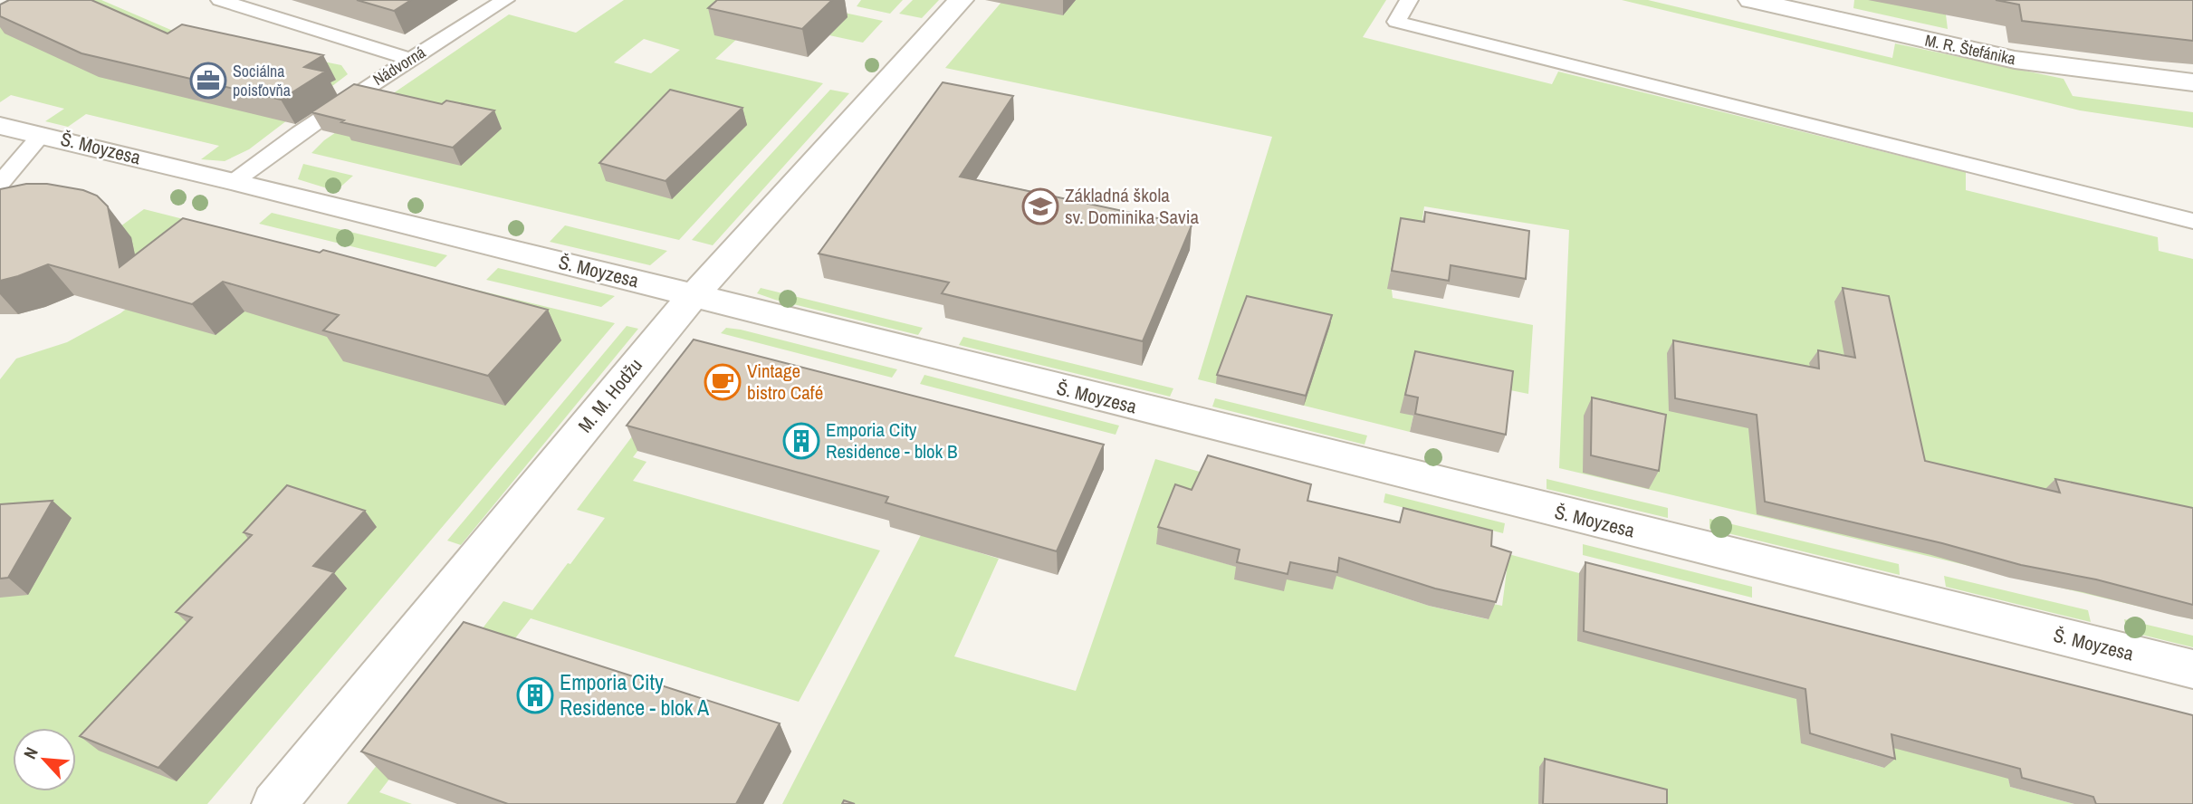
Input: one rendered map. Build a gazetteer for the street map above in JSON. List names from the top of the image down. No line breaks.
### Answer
{"streets":{"street":["M. R. Štefánika","Š. Moyzesa","M. M. Hodžu"],"lane":["Nádvorná"]},"crossings":[["Nádvorná","Š. Moyzesa"],["Š. Moyzesa","M. M. Hodžu"]],"places":{"office":["Sociálna poisťovňa"],"school or university":["Základná škola sv. Dominika Savia"],"cafe":["Vintage bistro Café"],"building":["Emporia City Residence - blok B","Emporia City Residence - blok A"]},"north":"top left"}
